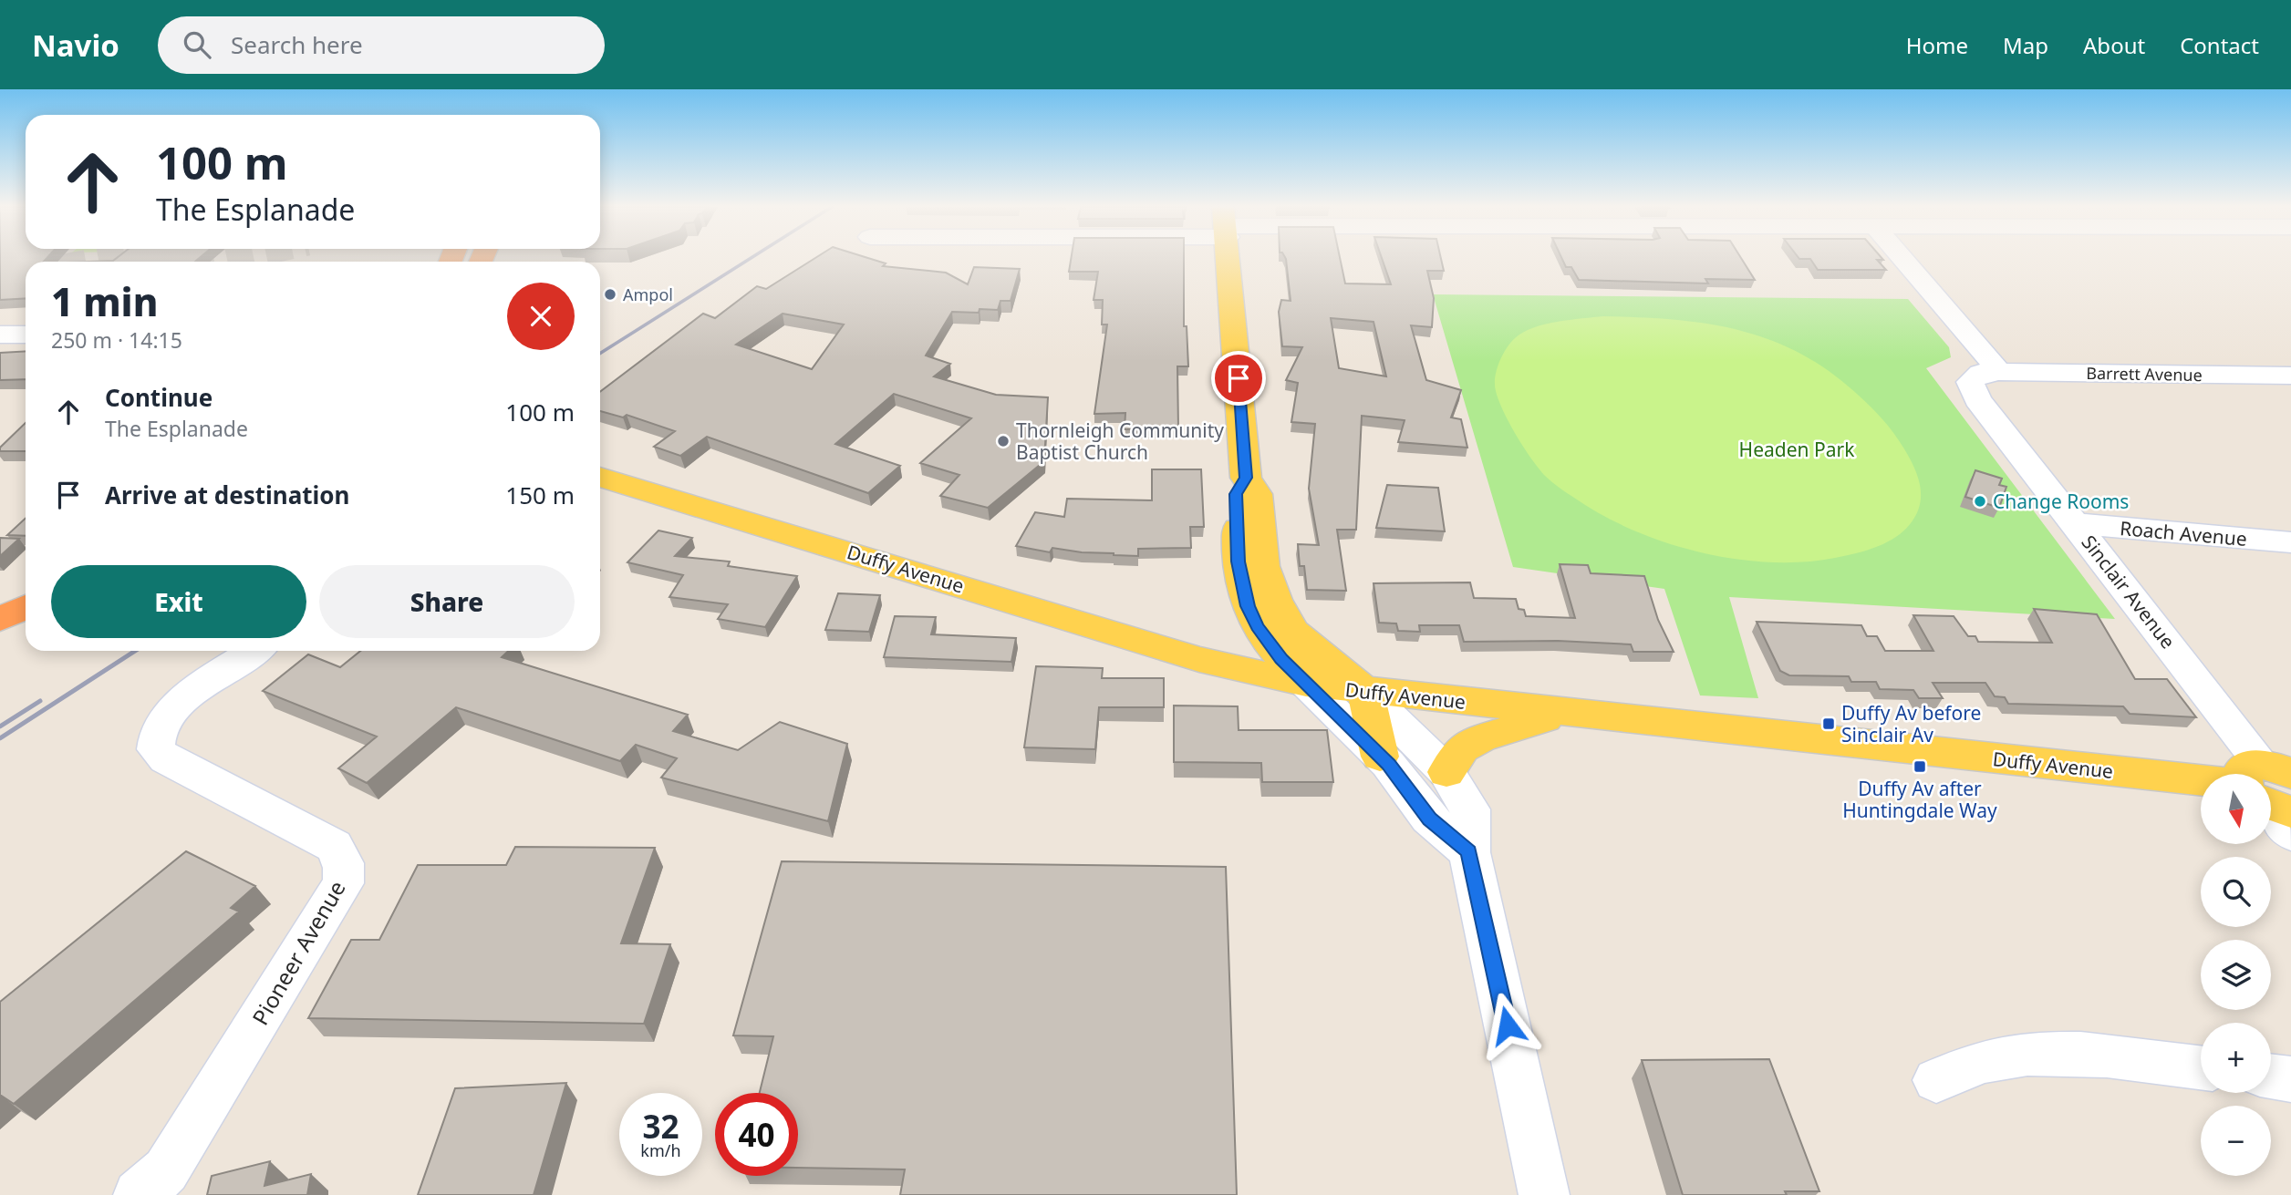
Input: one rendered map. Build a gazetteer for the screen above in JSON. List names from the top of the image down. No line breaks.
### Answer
{"streets":{"main road":["Duffy Avenue"],"street":["Barrett Avenue","Roach Avenue","Sinclair Avenue","Pioneer Avenue"]},"crossings":[["Barrett Avenue","Sinclair Avenue"],["Roach Avenue","Sinclair Avenue"]],"parks":["Headen Park"],"places":{"other":["Ampol","Thornleigh Community Baptist Church","Change Rooms"],"transit":["Duffy Av before Sinclair Av","Duffy Av after Huntingdale Way"]},"north":"bottom","page":{"header":"Navio","search":"Search here","nav":["Home","Map","About","Contact"],"turn":["100 m","The Esplanade"],"heading":["1 min","250 m · 14:15"],"list":[{"name":"Continue","note":"The Esplanade","value":"100 m"},{"name":"Arrive at destination","value":"150 m"}],"buttons":["Exit","Share"],"map_buttons":["+","−"],"speed":"32 km/h","limit":"40"}}
